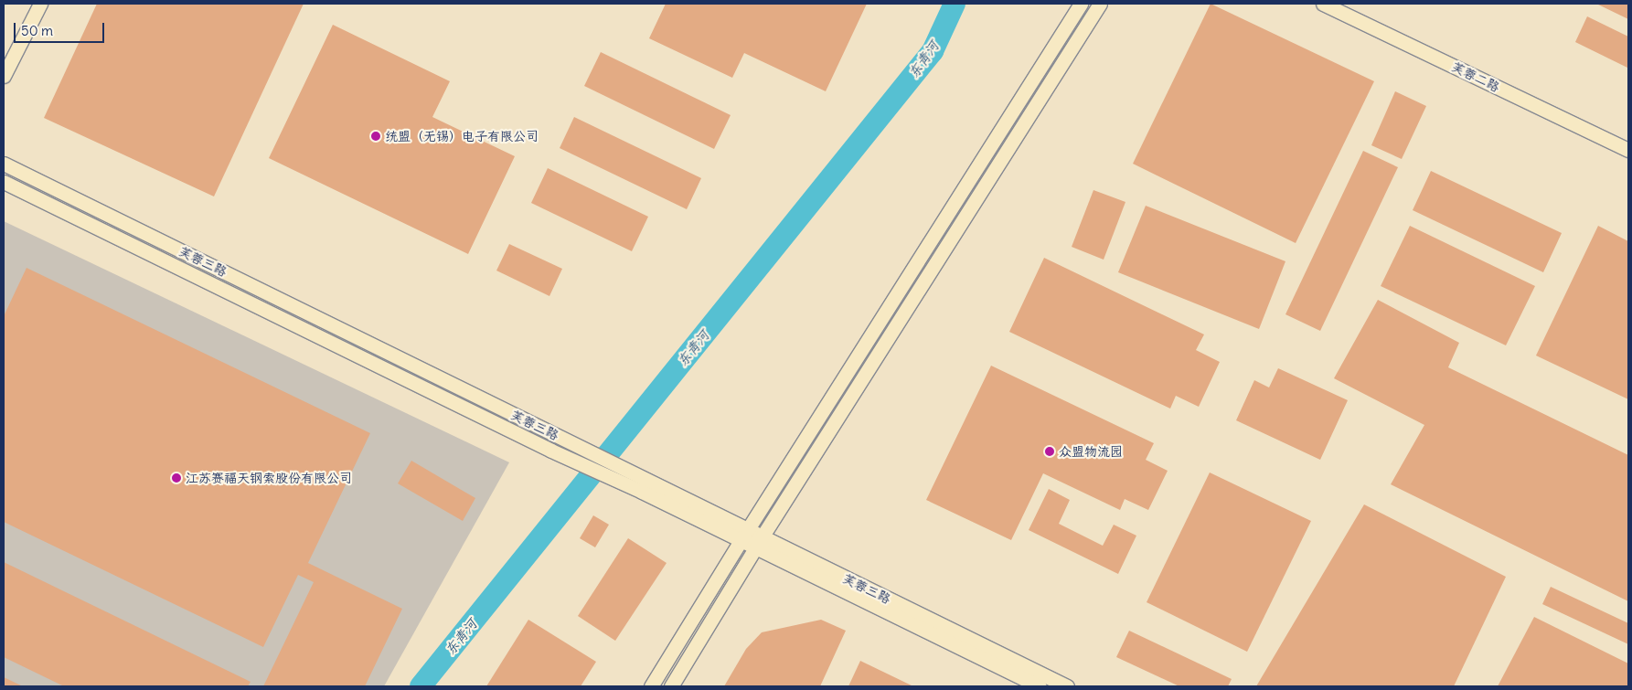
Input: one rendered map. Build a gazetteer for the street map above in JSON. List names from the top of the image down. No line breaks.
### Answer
{"streets":{"main road":["芙蓉二路","芙蓉三路"]},"water":["东青河"],"places":["统盟（无锡）电子有限公司","众盟物流园","江苏赛福天钢索股份有限公司"],"scale_bar":"50 m"}
